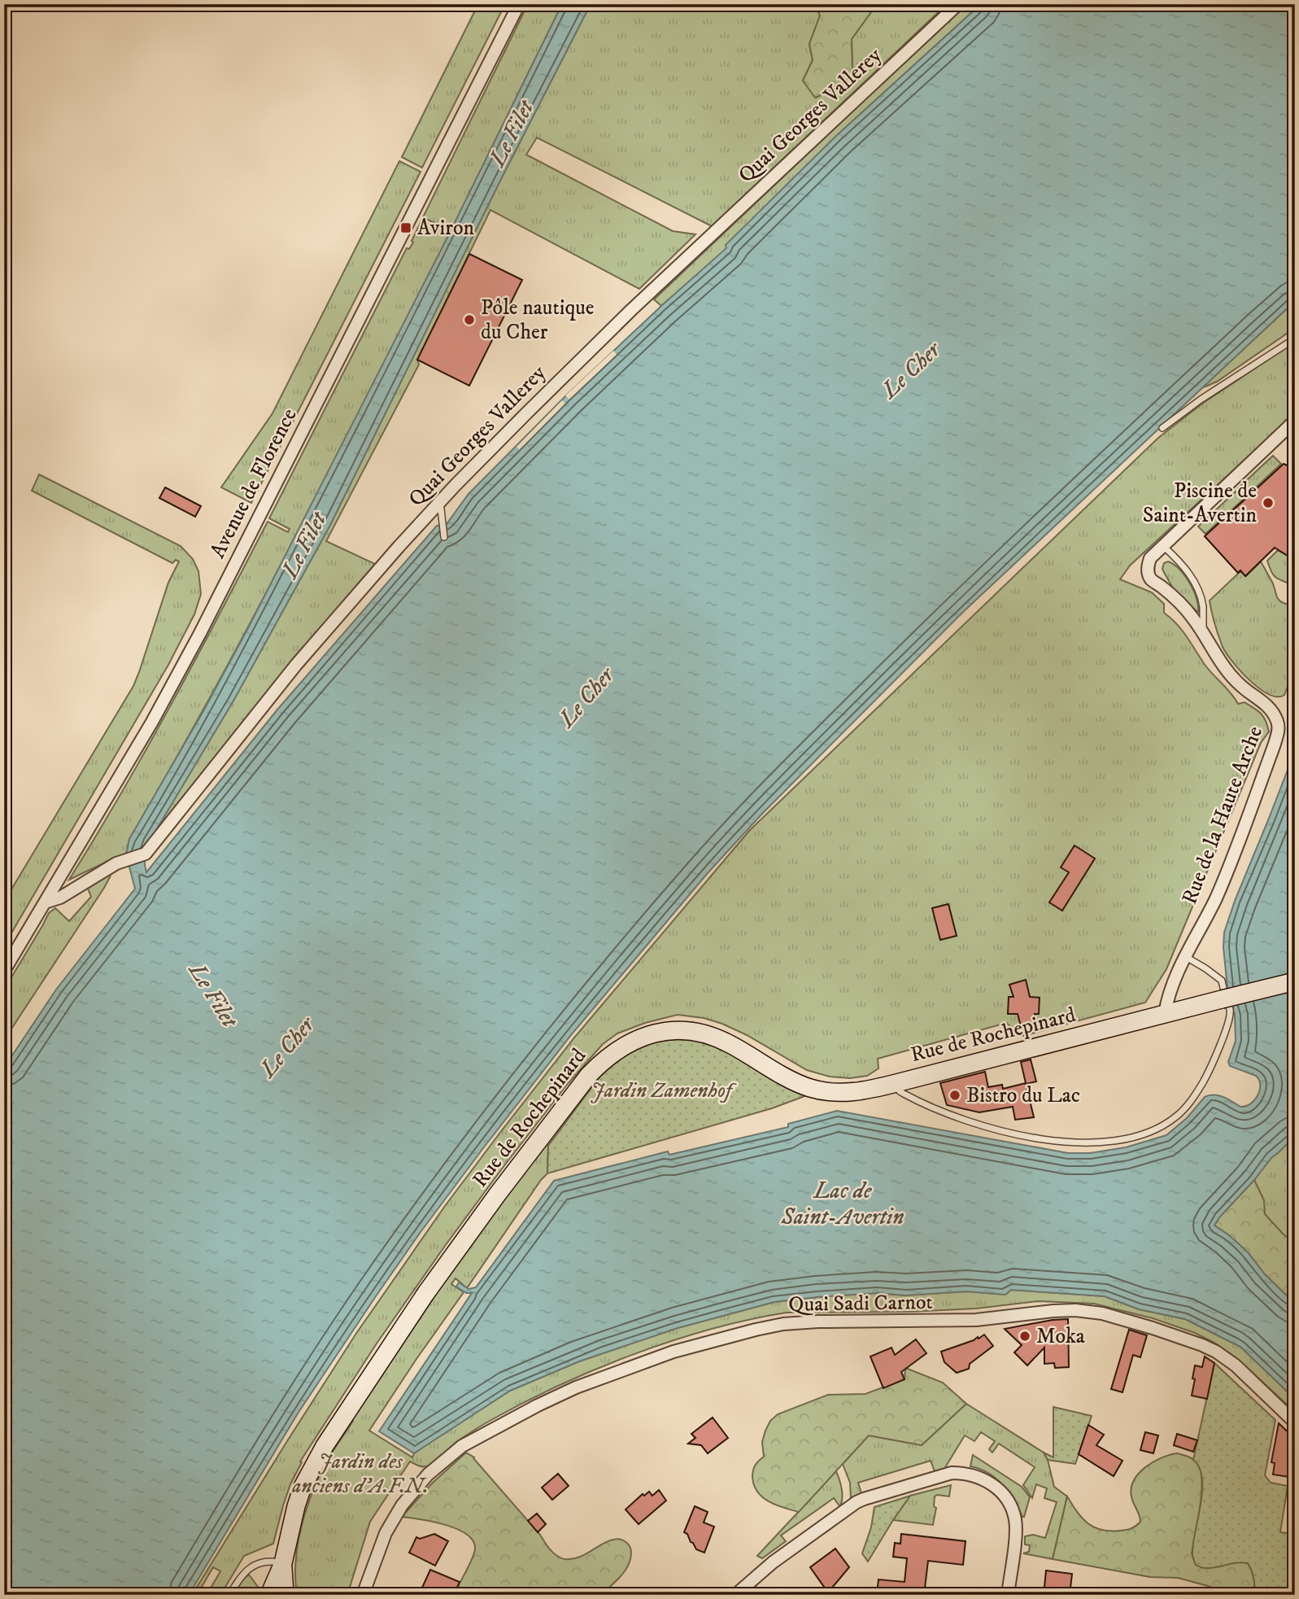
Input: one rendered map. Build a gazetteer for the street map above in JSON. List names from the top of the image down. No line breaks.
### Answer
{"streets":{"street":["Quai Georges Vallerey","Avenue de Florence","Rue de la Haute Arche","Rue de Rochepinard","Quai Sadi Carnot"]},"crossings":[["Quai Georges Vallerey","Avenue de Florence"],["Rue de la Haute Arche","Rue de Rochepinard"]],"water":["Le Filet","Le Cher","Lac de Saint-Avertin"],"parks":["Jardin Zamenhof","Jardin des anciens d'A.F.N."],"places":{"transit":["Aviron"],"other":["Pôle nautique du Cher","Piscine de Saint-Avertin","Bistro du Lac","Moka"]}}
